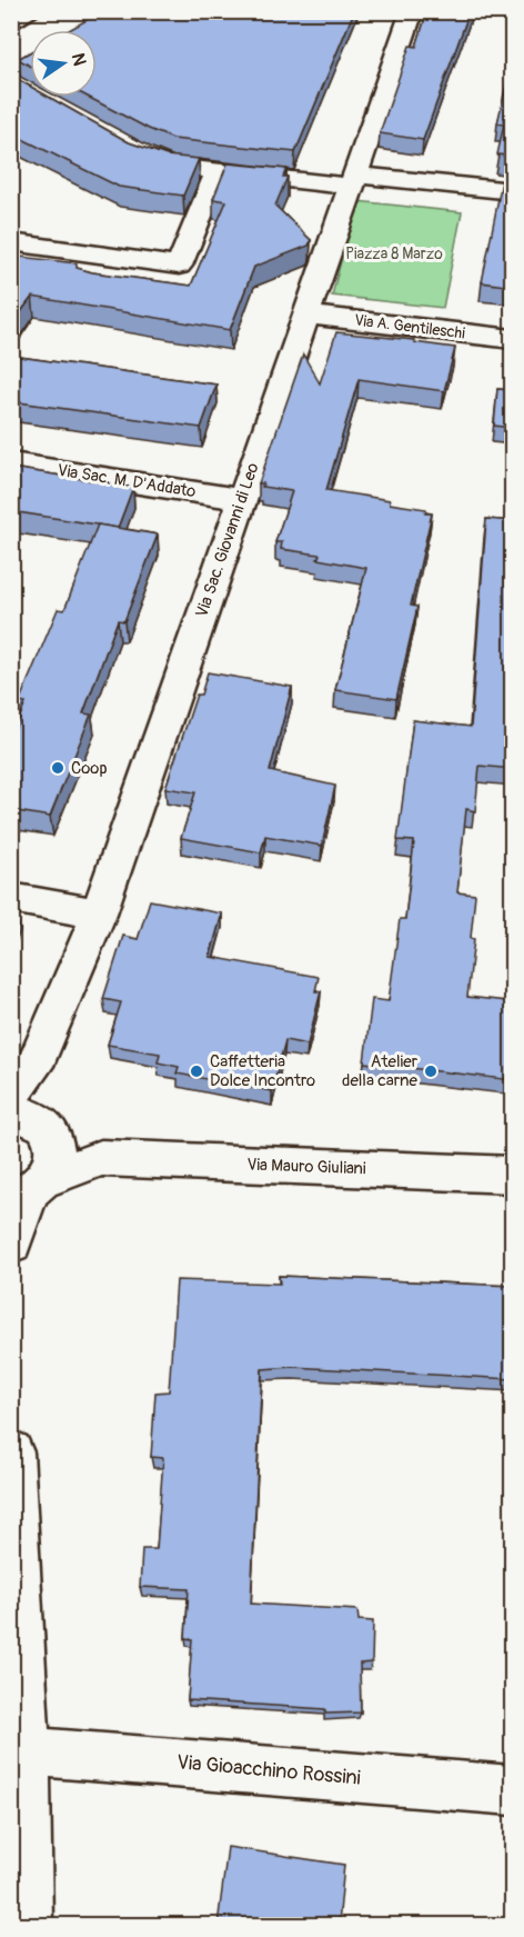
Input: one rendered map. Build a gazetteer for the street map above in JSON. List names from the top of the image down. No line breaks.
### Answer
{"streets":{"street":["Via A. Gentileschi","Via Sac. M. D'Addato","Via Sac. Giovanni di Leo","Via Mauro Giuliani","Via Gioacchino Rossini"]},"crossings":[["Via A. Gentileschi","Via Sac. Giovanni di Leo"],["Via Sac. M. D'Addato","Via Sac. Giovanni di Leo"],["Via Sac. Giovanni di Leo","Via Mauro Giuliani"]],"parks":["Piazza 8 Marzo"],"places":["Coop","Caffetteria Dolce Incontro","Atelier della carne"],"north":"right"}
